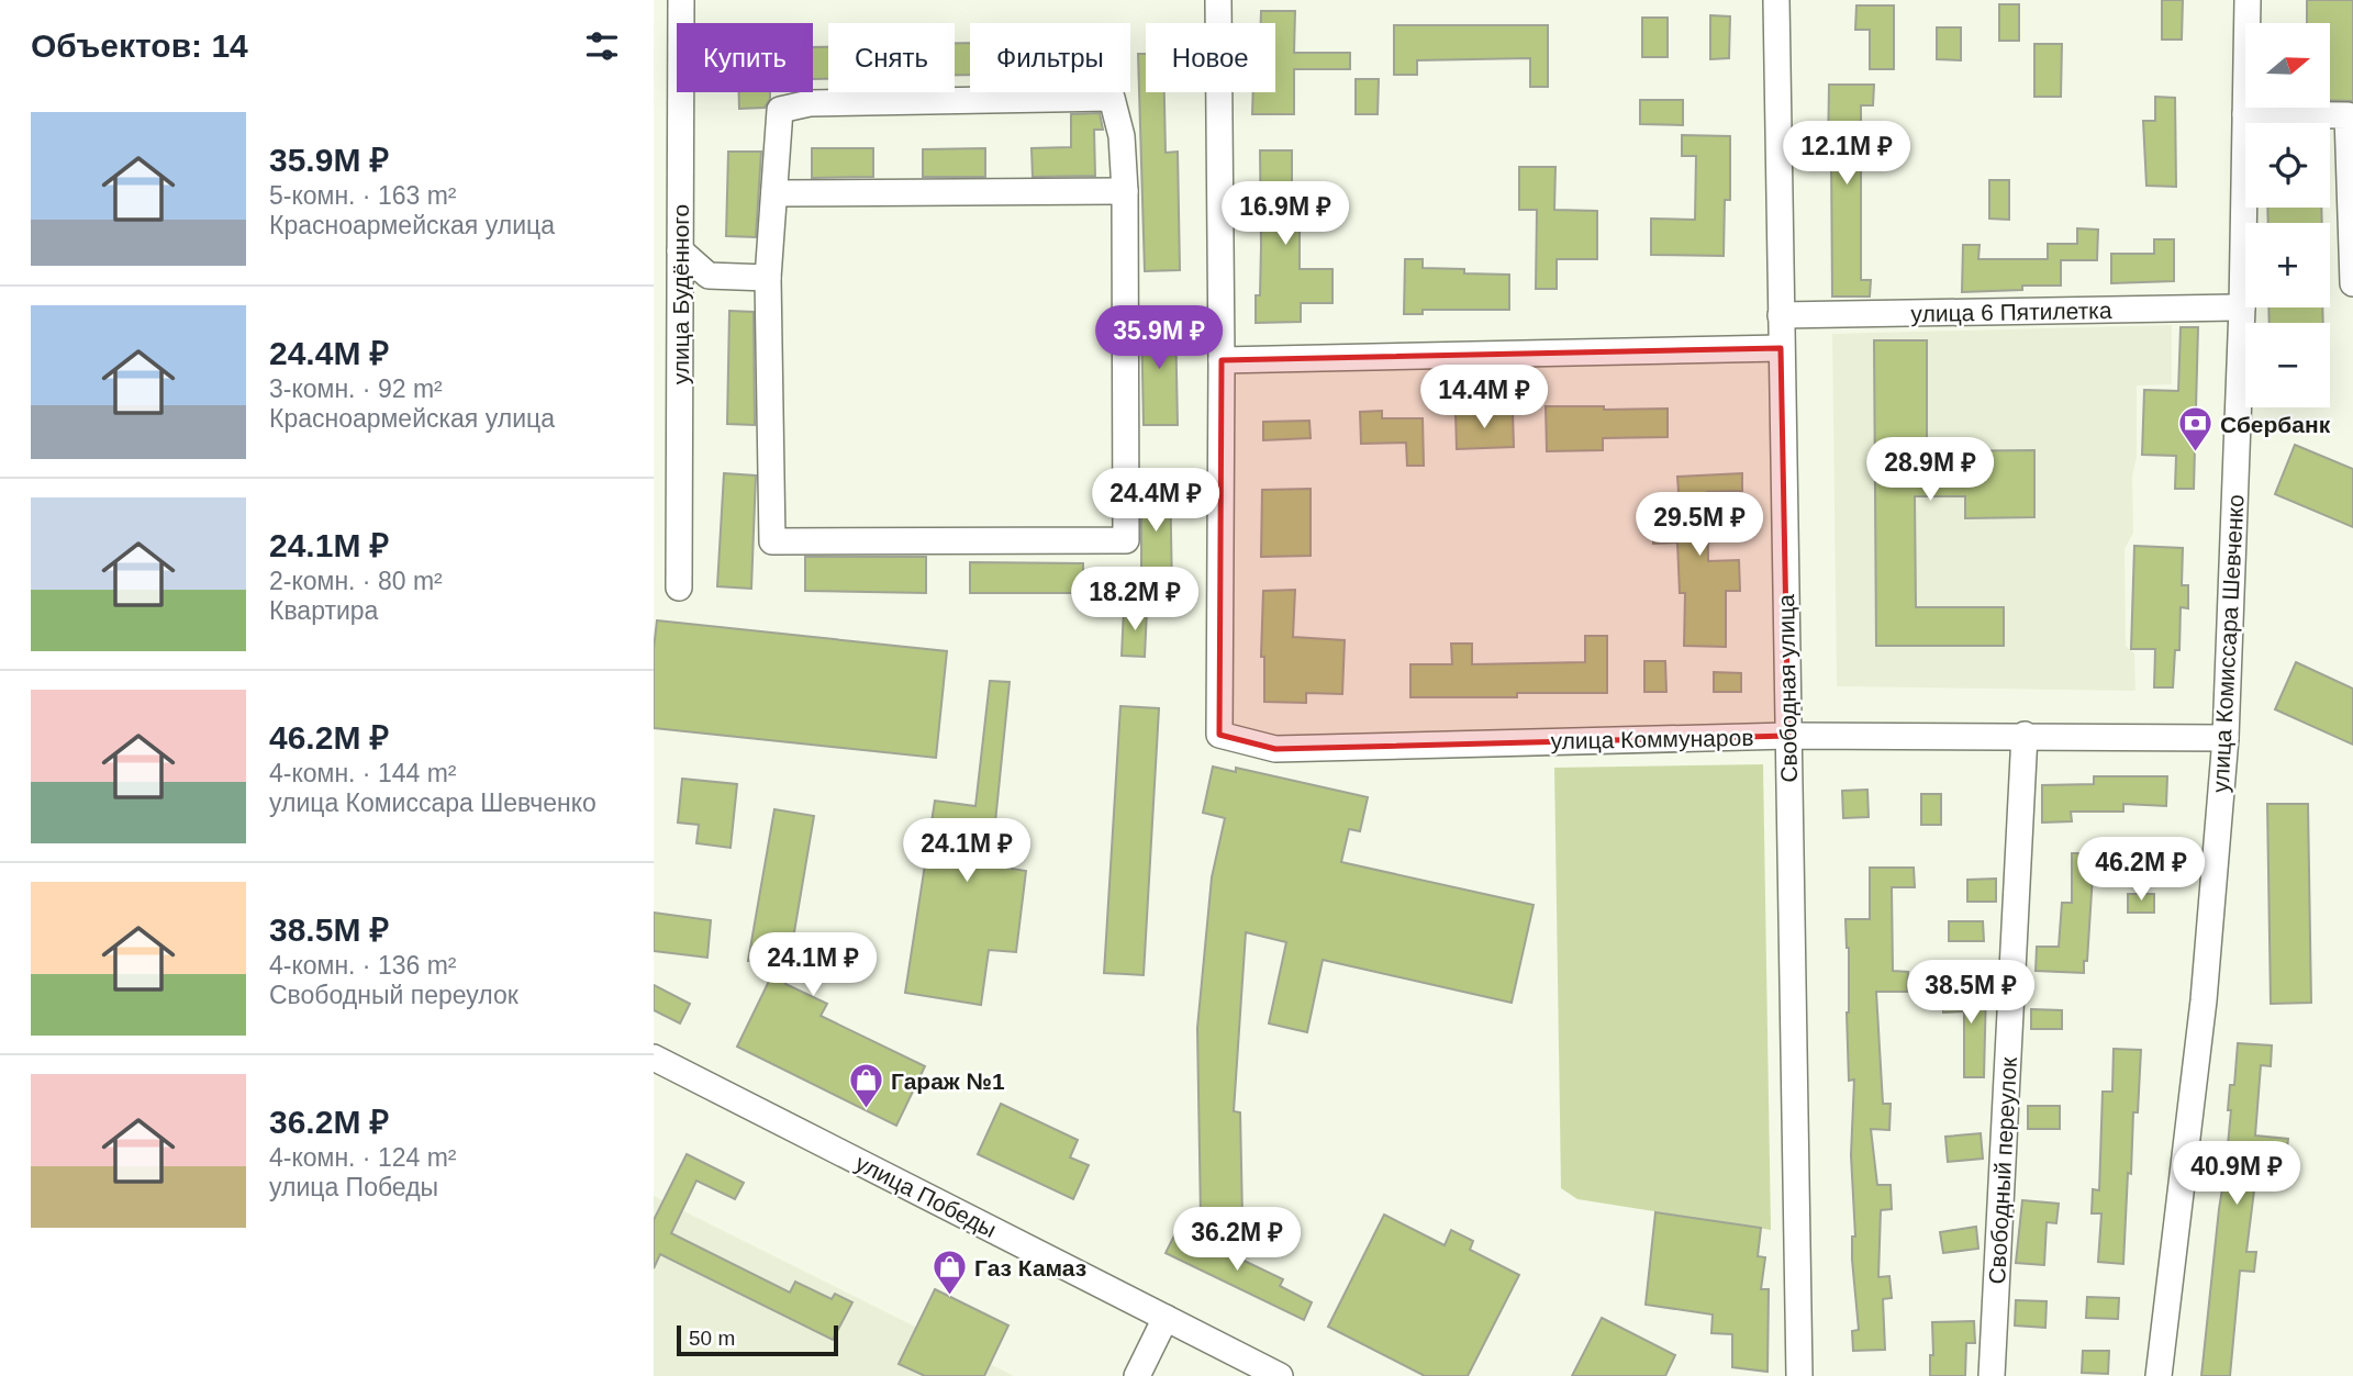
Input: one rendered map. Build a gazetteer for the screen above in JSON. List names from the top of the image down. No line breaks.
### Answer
{"streets":{"street":["улица Будённого","улица 6 Пятилетка","улица Комиссара Шевченко","Свободная улица","улица Коммунаров","Свободный переулок","улица Победы"]},"crossings":[["улица 6 Пятилетка","улица Комиссара Шевченко"],["улица 6 Пятилетка","Свободная улица"],["улица Комиссара Шевченко","улица Коммунаров"],["Свободная улица","улица Коммунаров"],["улица Коммунаров","Свободный переулок"]],"places":{"bank":["Сбербанк"],"shop":["Гараж №1","Газ Камаз"]},"scale_bar":"50 m","north":"right","page":{"heading":"Объектов: 14","map_buttons":["+","−"],"chip":["Купить","Снять","Фильтры","Новое"],"list":[{"name":"35.9M ₽","note":"5-комн. · 163 m² · Красноармейская улица"},{"name":"24.4M ₽","note":"3-комн. · 92 m² · Красноармейская улица"},{"name":"24.1M ₽","note":"2-комн. · 80 m² · Квартира"},{"name":"46.2M ₽","note":"4-комн. · 144 m² · улица Комиссара Шевченко"},{"name":"38.5M ₽","note":"4-комн. · 136 m² · Свободный переулок"},{"name":"36.2M ₽","note":"4-комн. · 124 m² · улица Победы"}],"price":["12.1M ₽","16.9M ₽","35.9M ₽","14.4M ₽","28.9M ₽","24.4M ₽","29.5M ₽","18.2M ₽","24.1M ₽","46.2M ₽","24.1M ₽","38.5M ₽","40.9M ₽","36.2M ₽"],"scale":"50 m"}}
